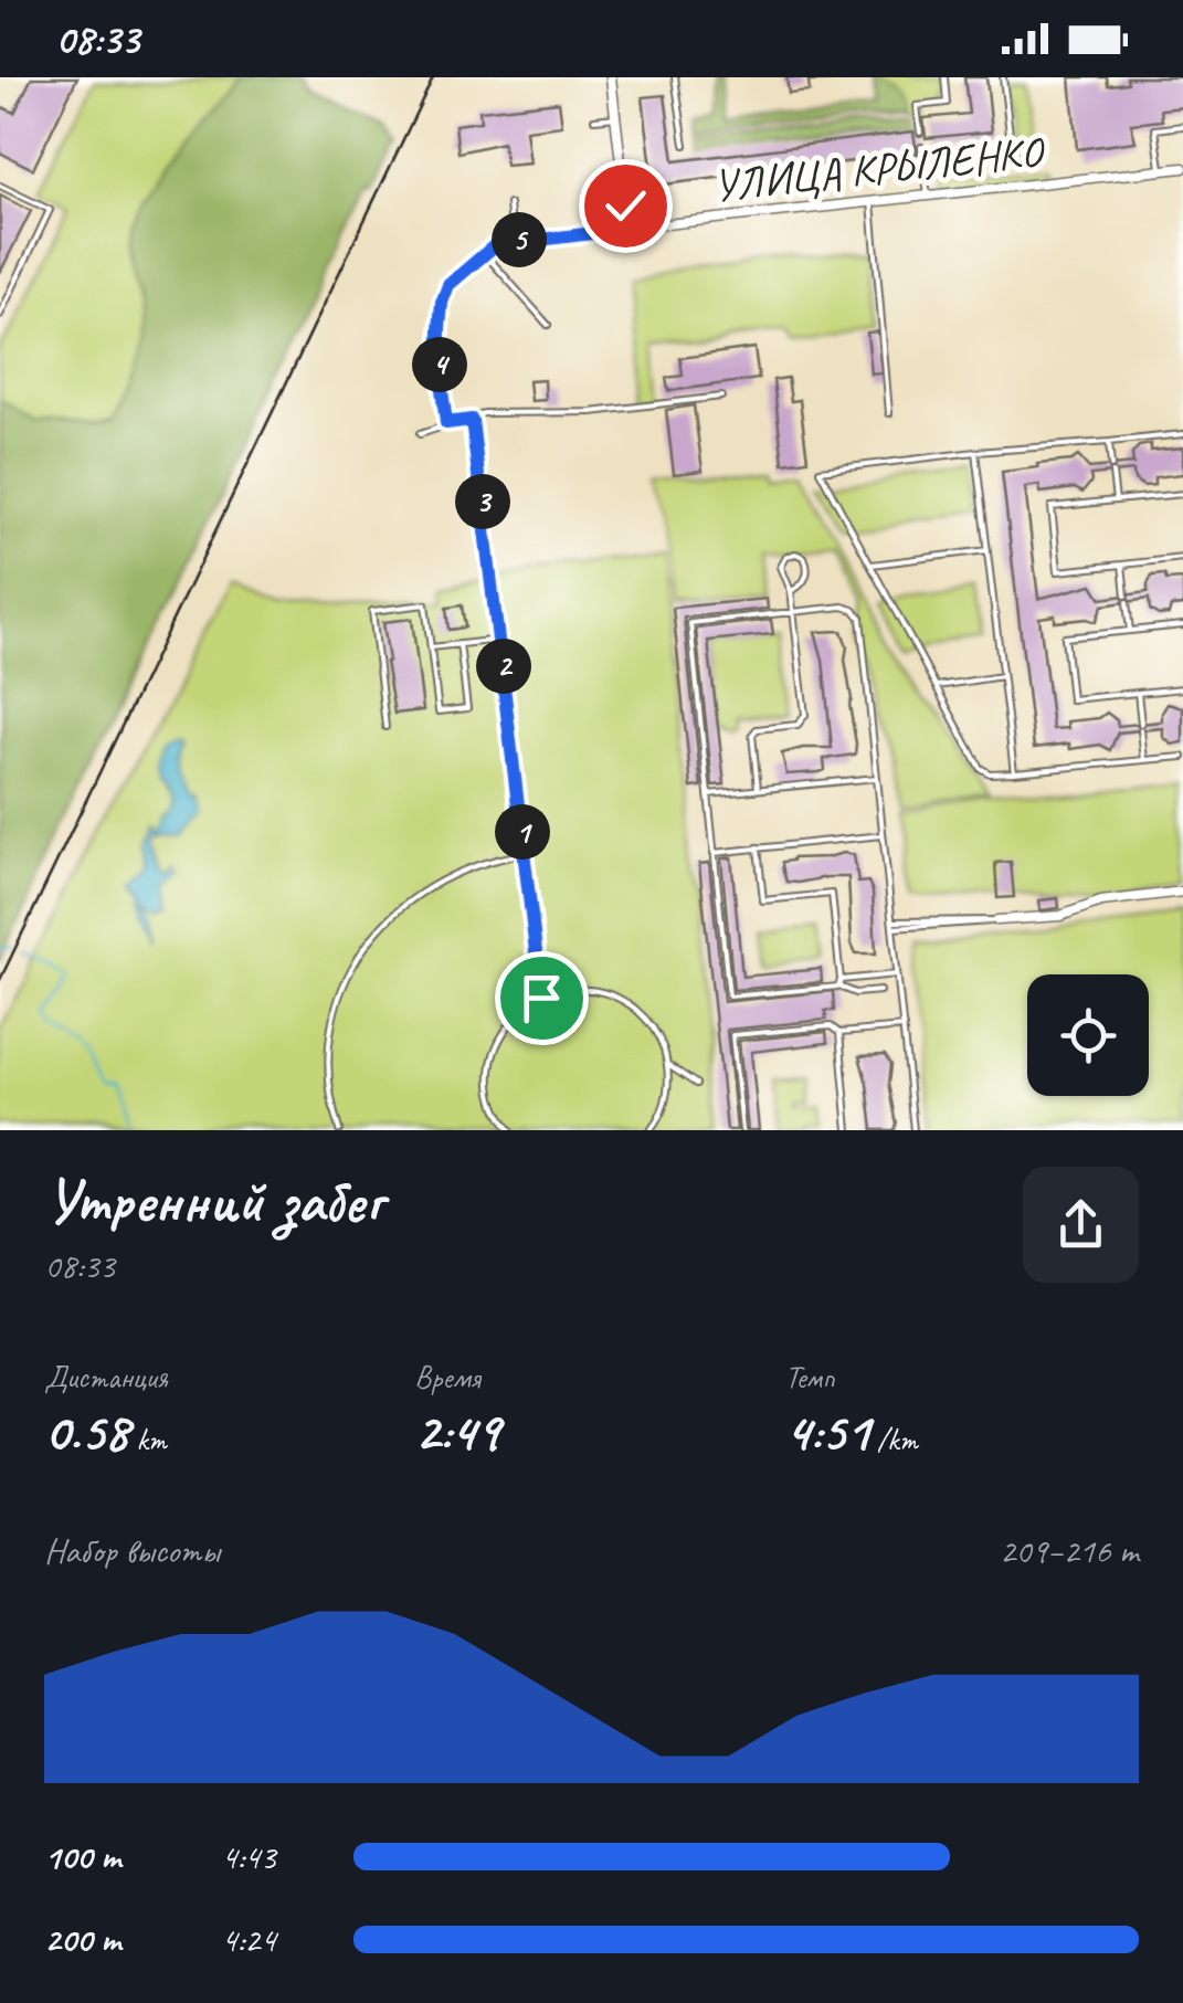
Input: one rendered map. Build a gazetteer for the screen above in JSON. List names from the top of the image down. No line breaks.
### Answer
{"streets":{"street":["УЛИЦА КРЫЛЕНКО"]},"page":{"status":"08:33","pins":["5","4","3","2","1"],"heading":["Утренний забег","08:33"],"stats":[["Дистанция","0.58 km"],["Время","2:49"],["Темп","4:51 /km"]],"chart":["Набор высоты","209–216 m"],"list":[{"name":"100 m","note":"4:43"},{"name":"200 m","note":"4:24"}]}}
